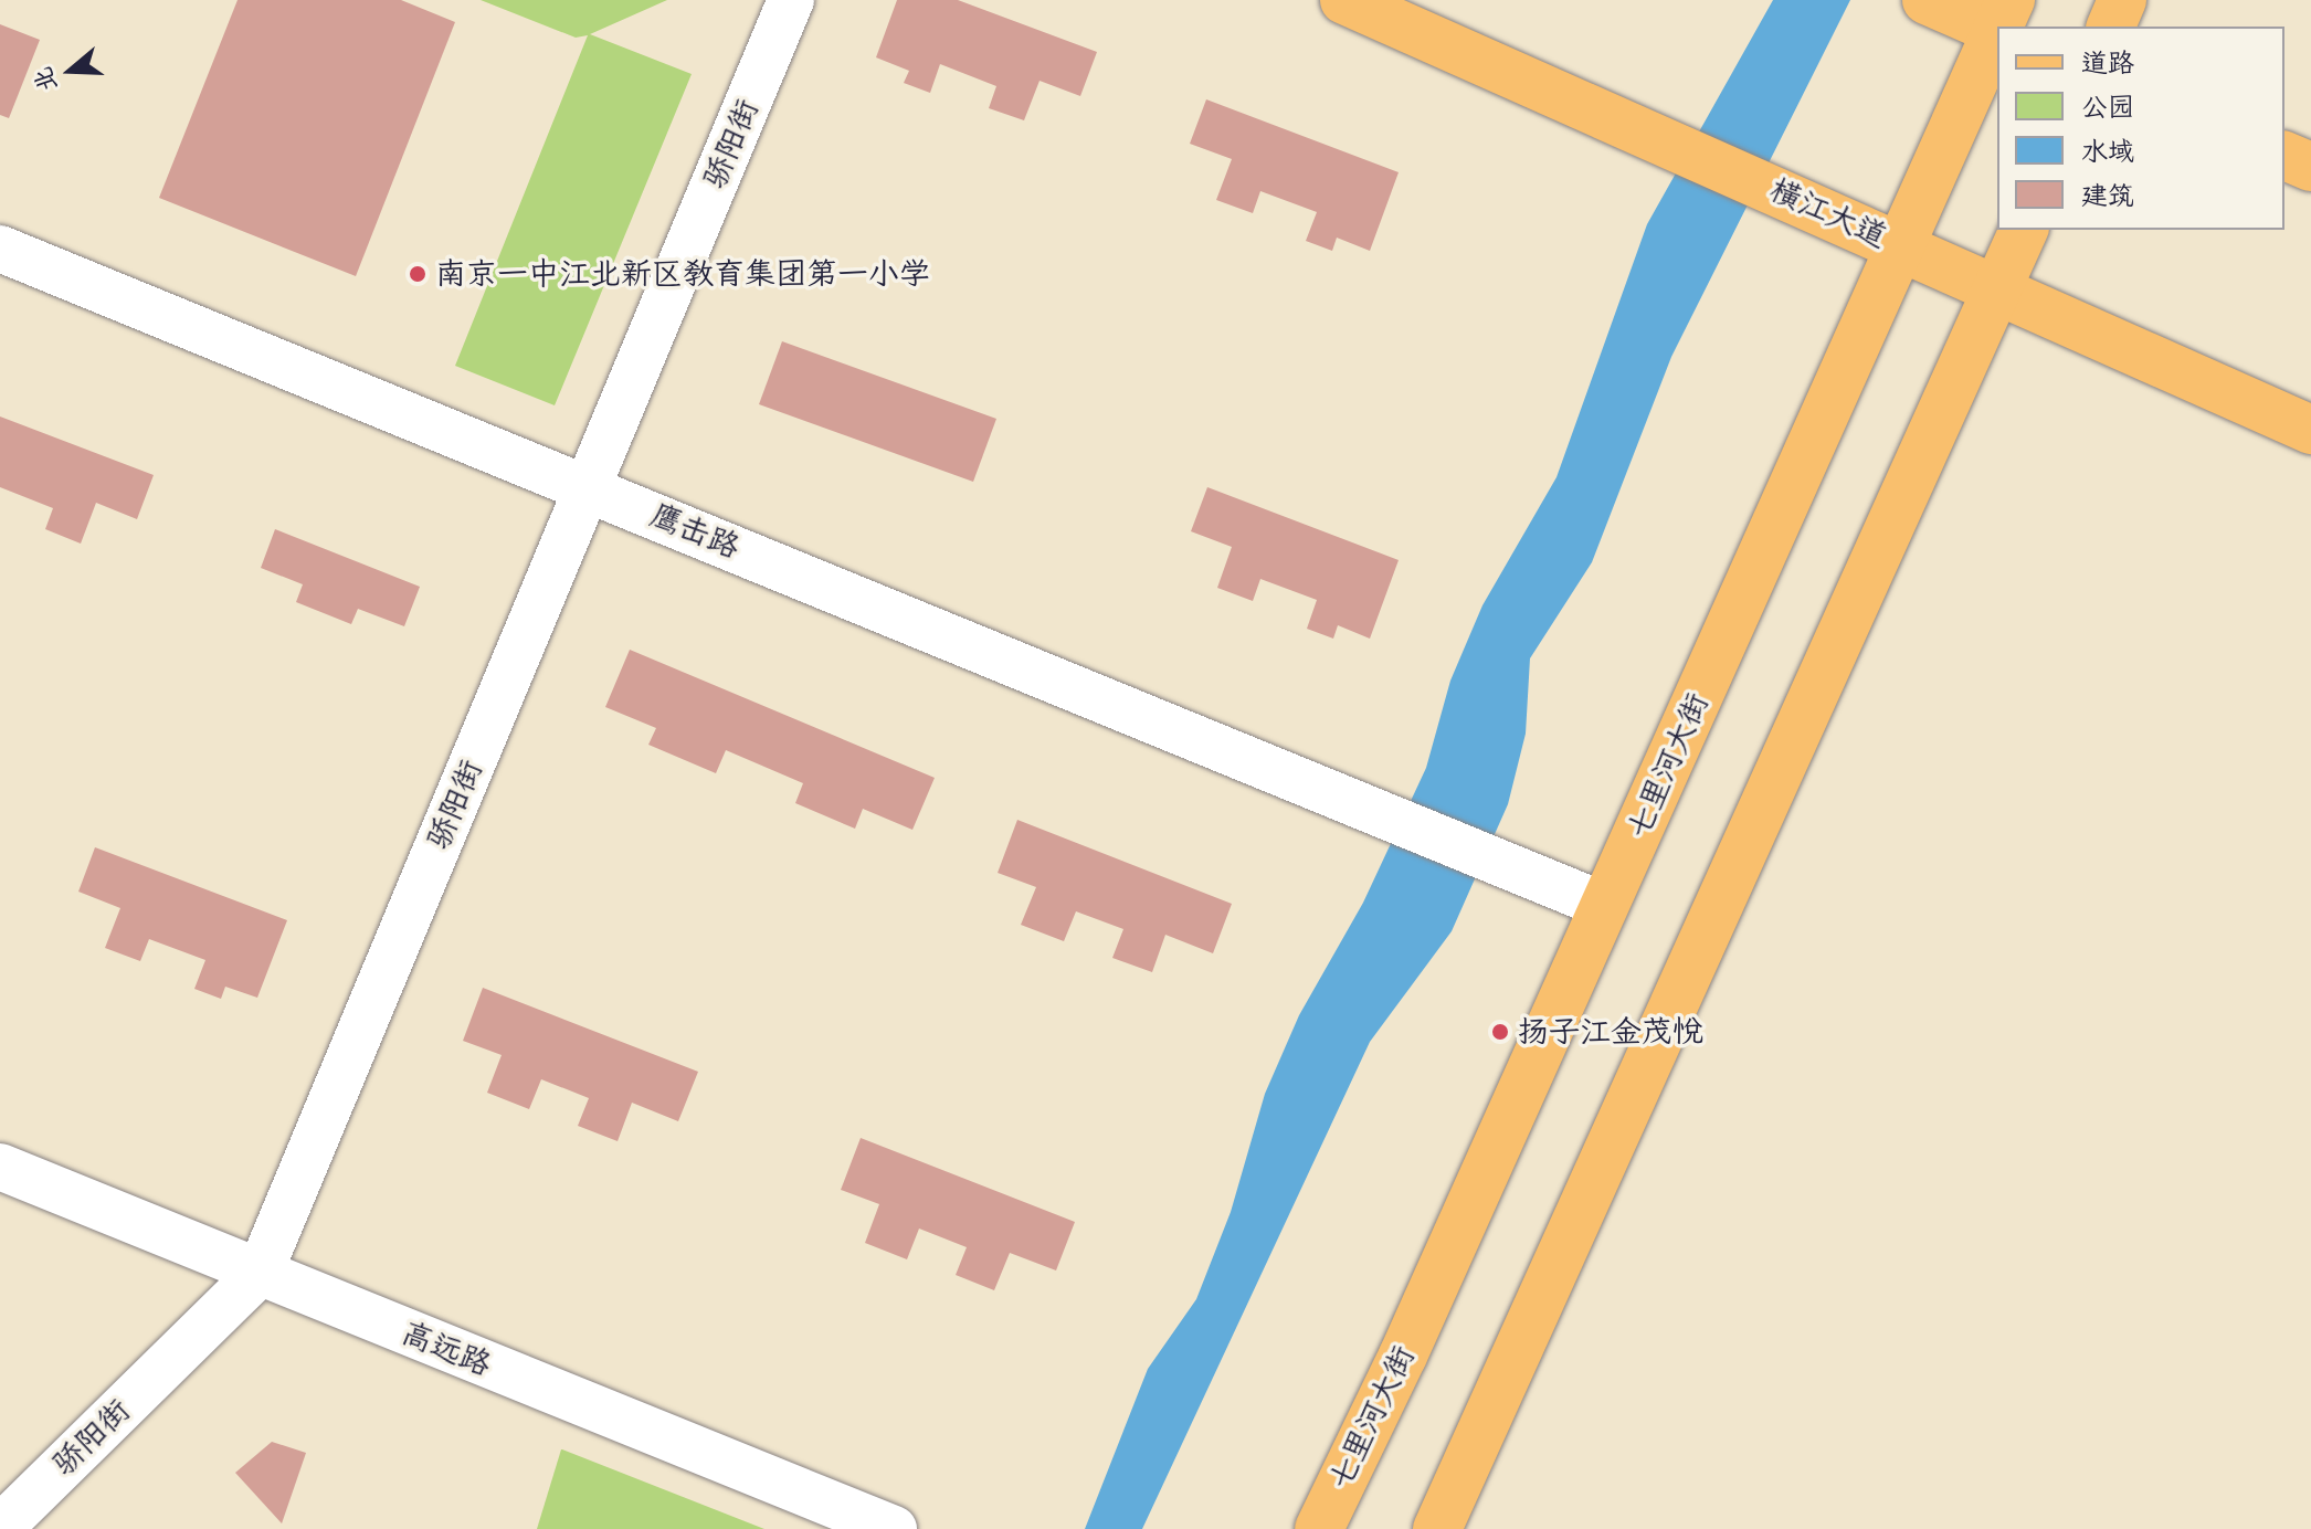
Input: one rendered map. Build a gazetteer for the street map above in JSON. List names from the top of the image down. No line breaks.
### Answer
{"streets":{"main road":["横江大道","七里河大街"],"street":["骄阳街","鹰击路","高远路"]},"crossings":[["骄阳街","鹰击路"],["骄阳街","高远路"],["横江大道","七里河大街"],["鹰击路","七里河大街"]],"places":["南京一中江北新区教育集团第一小学","扬子江金茂悦"],"legend":["道路","公园","水域","建筑"],"north":"left"}
